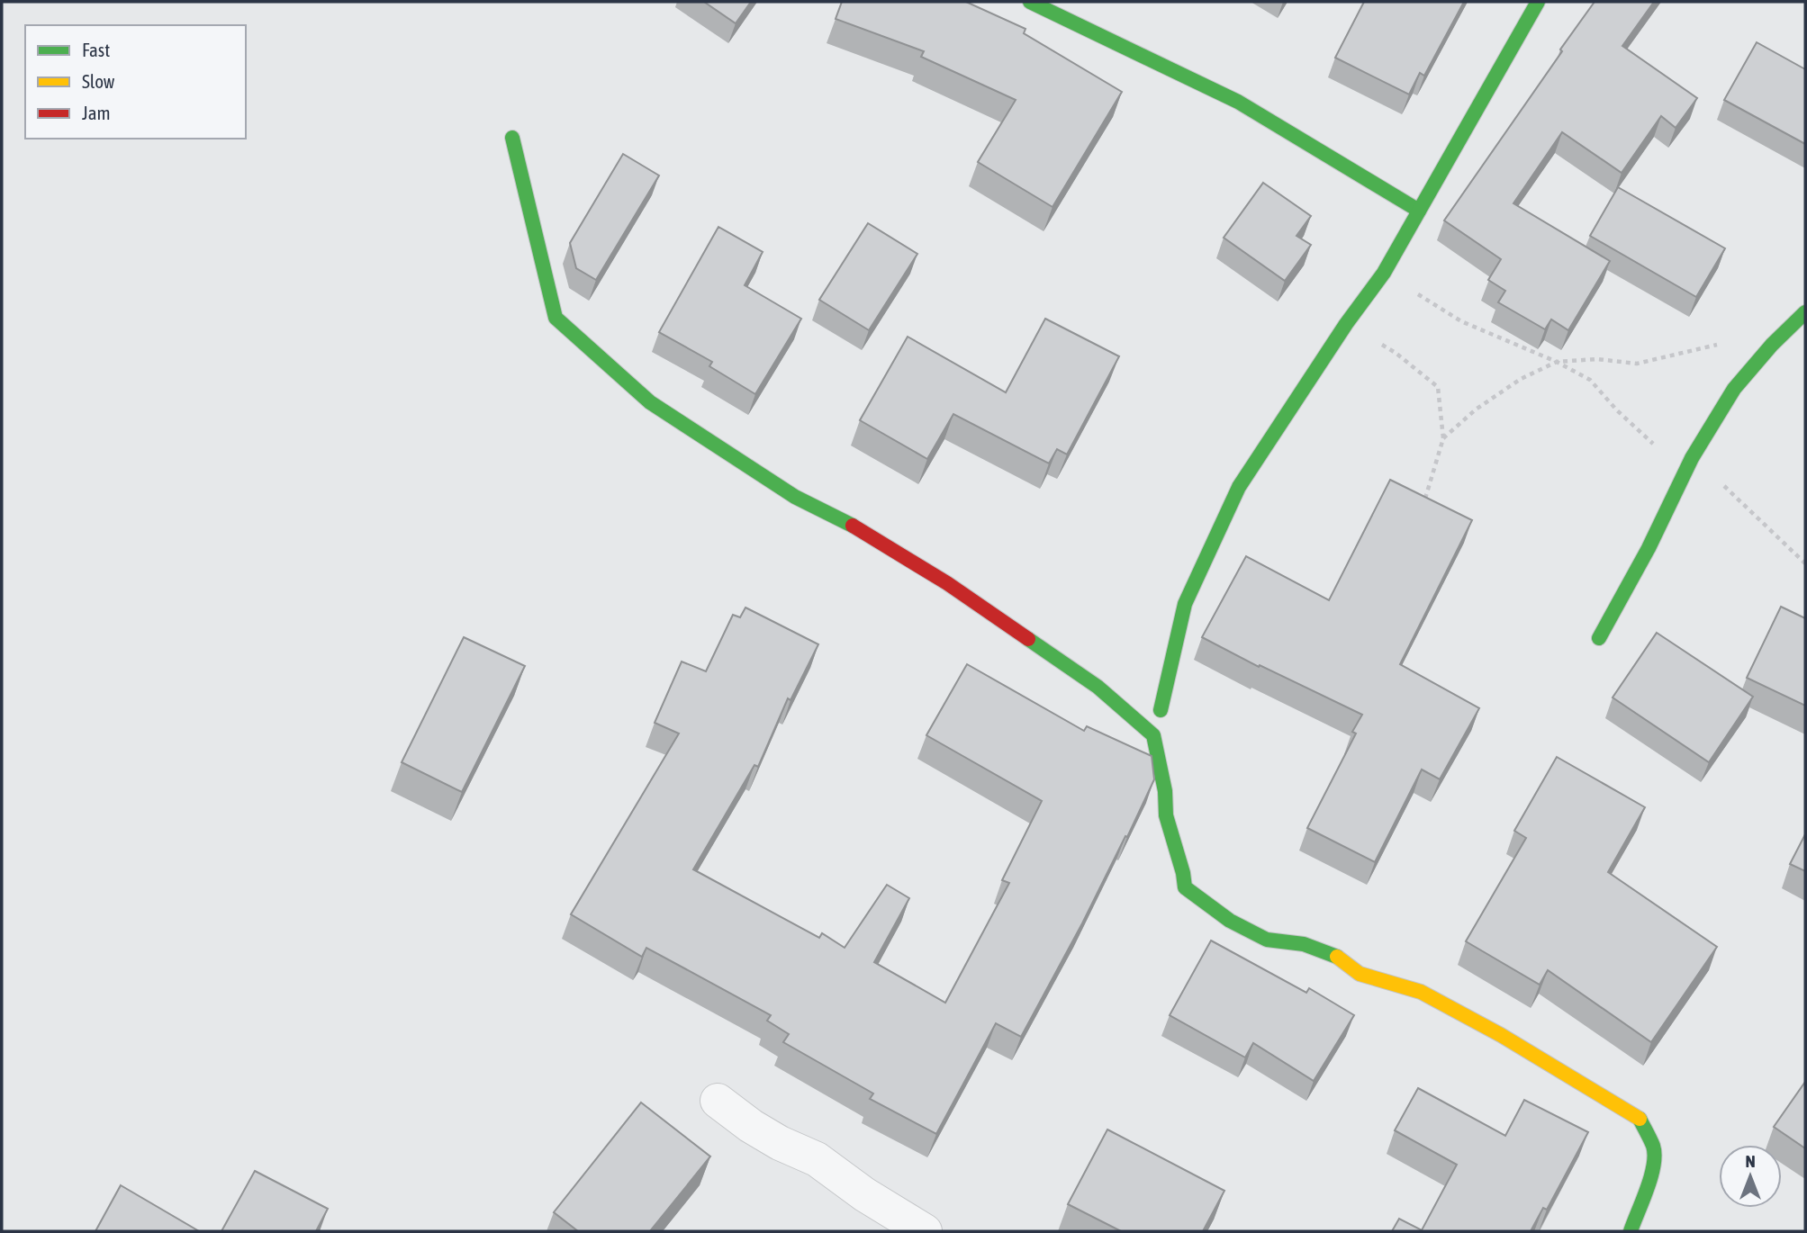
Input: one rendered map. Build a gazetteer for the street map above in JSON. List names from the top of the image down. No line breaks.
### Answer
{"legend":["Fast","Slow","Jam"],"north":"top"}
